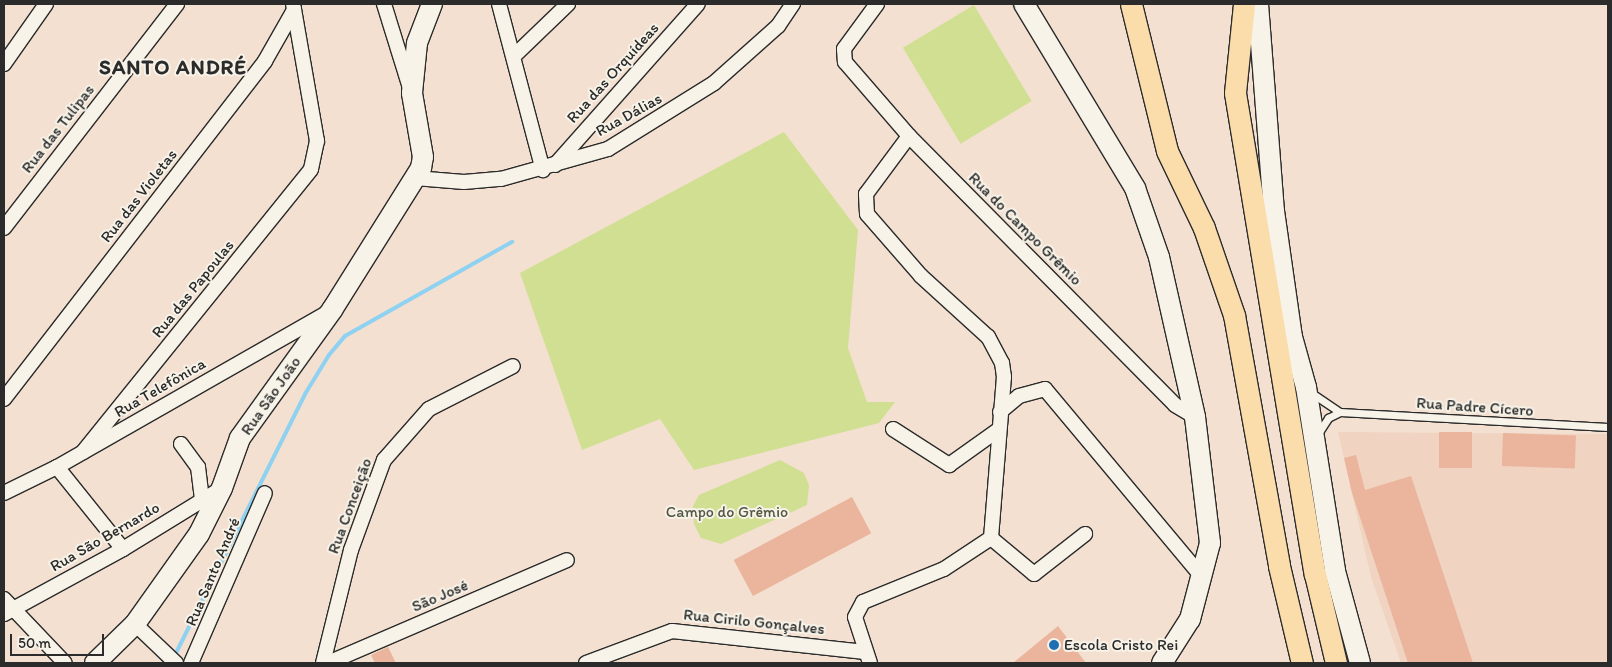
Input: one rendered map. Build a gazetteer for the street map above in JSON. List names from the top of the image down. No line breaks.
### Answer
{"streets":{"street":["Rua das Orquídeas","Rua Dálias","Rua das Tulipas","Rua das Violetas","Rua do Campo Grêmio","Rua das Papoulas","Rua Telefônica","Rua São João","Rua Conceição","Rua São Bernardo","Rua Santo André","São José","Rua Cirilo Gonçalves"],"lane":["Rua Padre Cícero"]},"crossings":[["Rua das Orquídeas","Rua Dálias"],["Rua Dálias","Rua São João"],["Rua das Violetas","Rua das Papoulas"],["Rua das Papoulas","Rua Telefônica"],["Rua Telefônica","Rua São João"],["Rua São João","Rua São Bernardo"]],"districts":["SANTO ANDRÉ"],"parks":["Campo do Grêmio"],"places":["Escola Cristo Rei"],"scale_bar":"50 m"}
